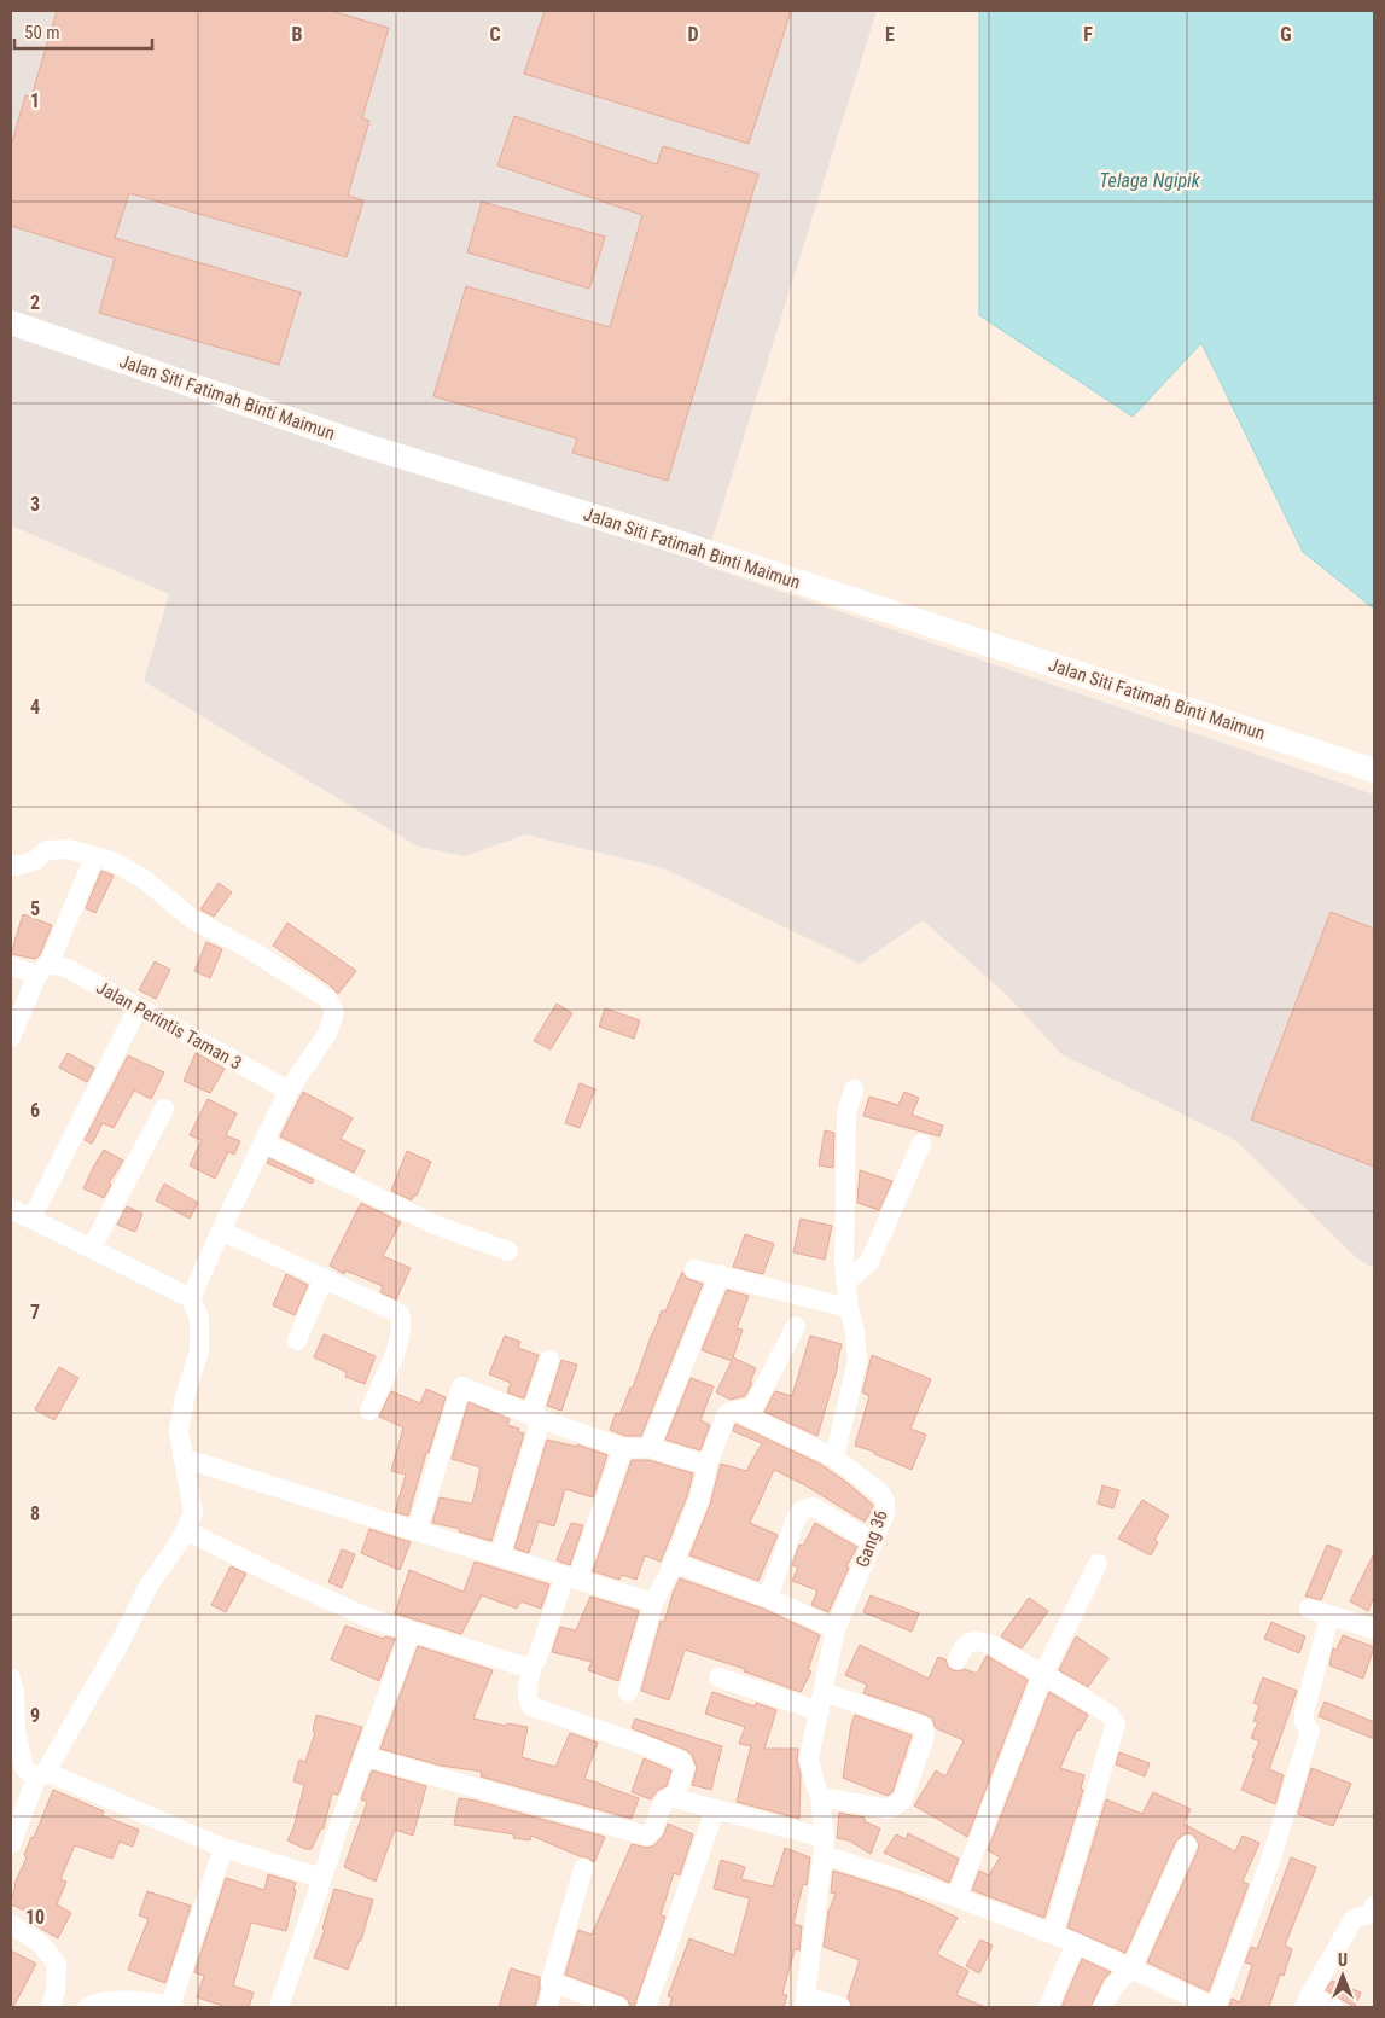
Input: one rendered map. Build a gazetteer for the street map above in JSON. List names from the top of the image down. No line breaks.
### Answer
{"streets":{"street":["Jalan Siti Fatimah Binti Maimun","Jalan Perintis Taman 3","Gang 36"]},"water":["Telaga Ngipik"],"scale_bar":"50 m","north":"top","grid":{"columns":["B","C","D","E","F","G"],"rows":["1","2","3","4","5","6","7","8","9","10"]}}
